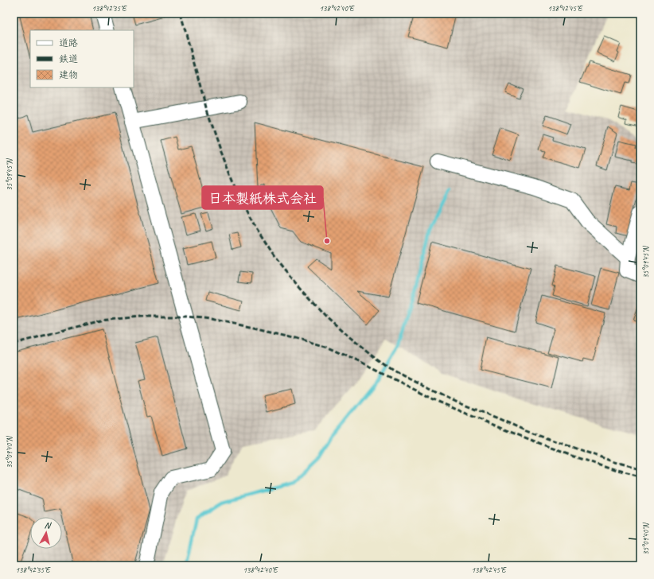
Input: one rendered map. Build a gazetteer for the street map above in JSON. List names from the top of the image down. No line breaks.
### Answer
{"places":["日本製紙株式会社"],"legend":["道路","鉄道","建物"],"north":"top","coordinates":["138°42'35\"E","138°42'40\"E","138°42'45\"E","35°09'45\"N","35°09'40\"N"]}
